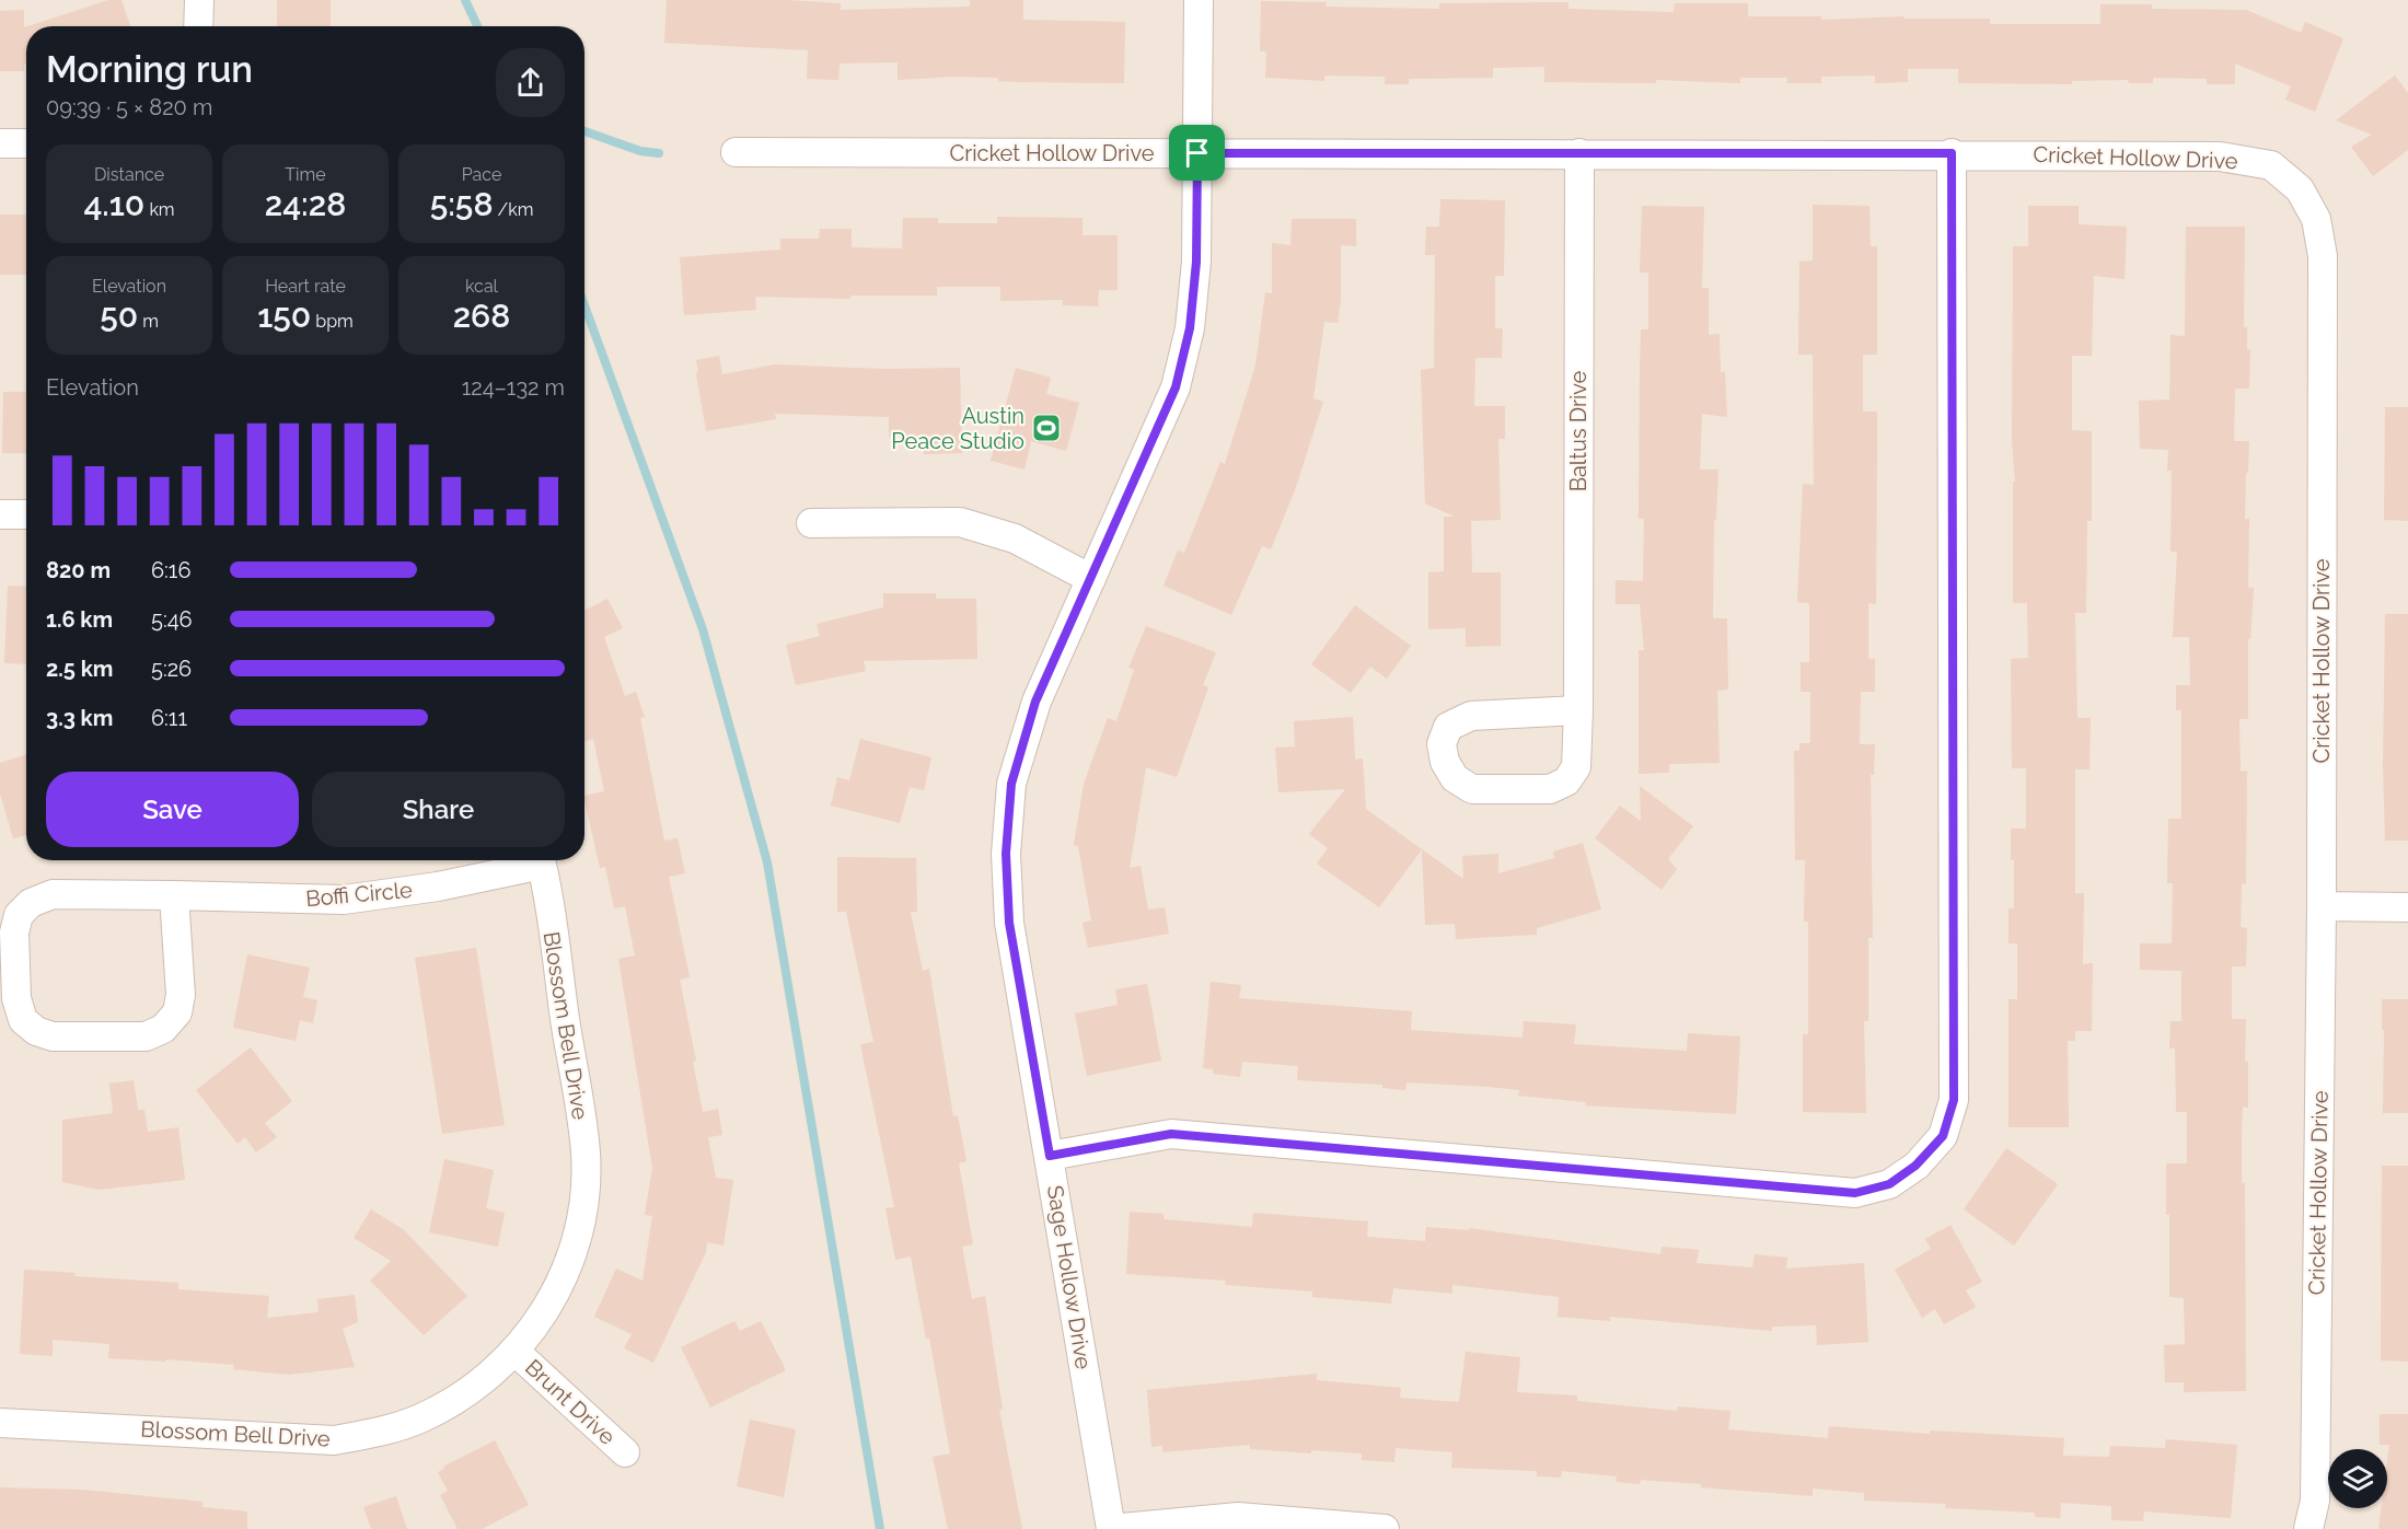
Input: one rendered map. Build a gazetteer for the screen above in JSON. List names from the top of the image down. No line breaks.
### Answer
{"streets":{"street":["Cricket Hollow Drive","Baltus Drive","Boffi Circle","Blossom Bell Drive","Sage Hollow Drive","Brunt Drive"]},"crossings":[["Cricket Hollow Drive","Baltus Drive"],["Cricket Hollow Drive","Sage Hollow Drive"],["Blossom Bell Drive","Brunt Drive"]],"places":{"sports":["Austin Peace Studio"]},"page":{"heading":["Morning run","09:39 · 5 × 820 m"],"stats":[["Distance","4.10 km"],["Time","24:28"],["Pace","5:58 /km"],["Elevation","50 m"],["Heart rate","150 bpm"],["kcal","268"]],"chart":["Elevation","124–132 m"],"list":[{"name":"820 m","note":"6:16"},{"name":"1.6 km","note":"5:46"},{"name":"2.5 km","note":"5:26"},{"name":"3.3 km","note":"6:11"}],"buttons":["Save","Share"]}}
